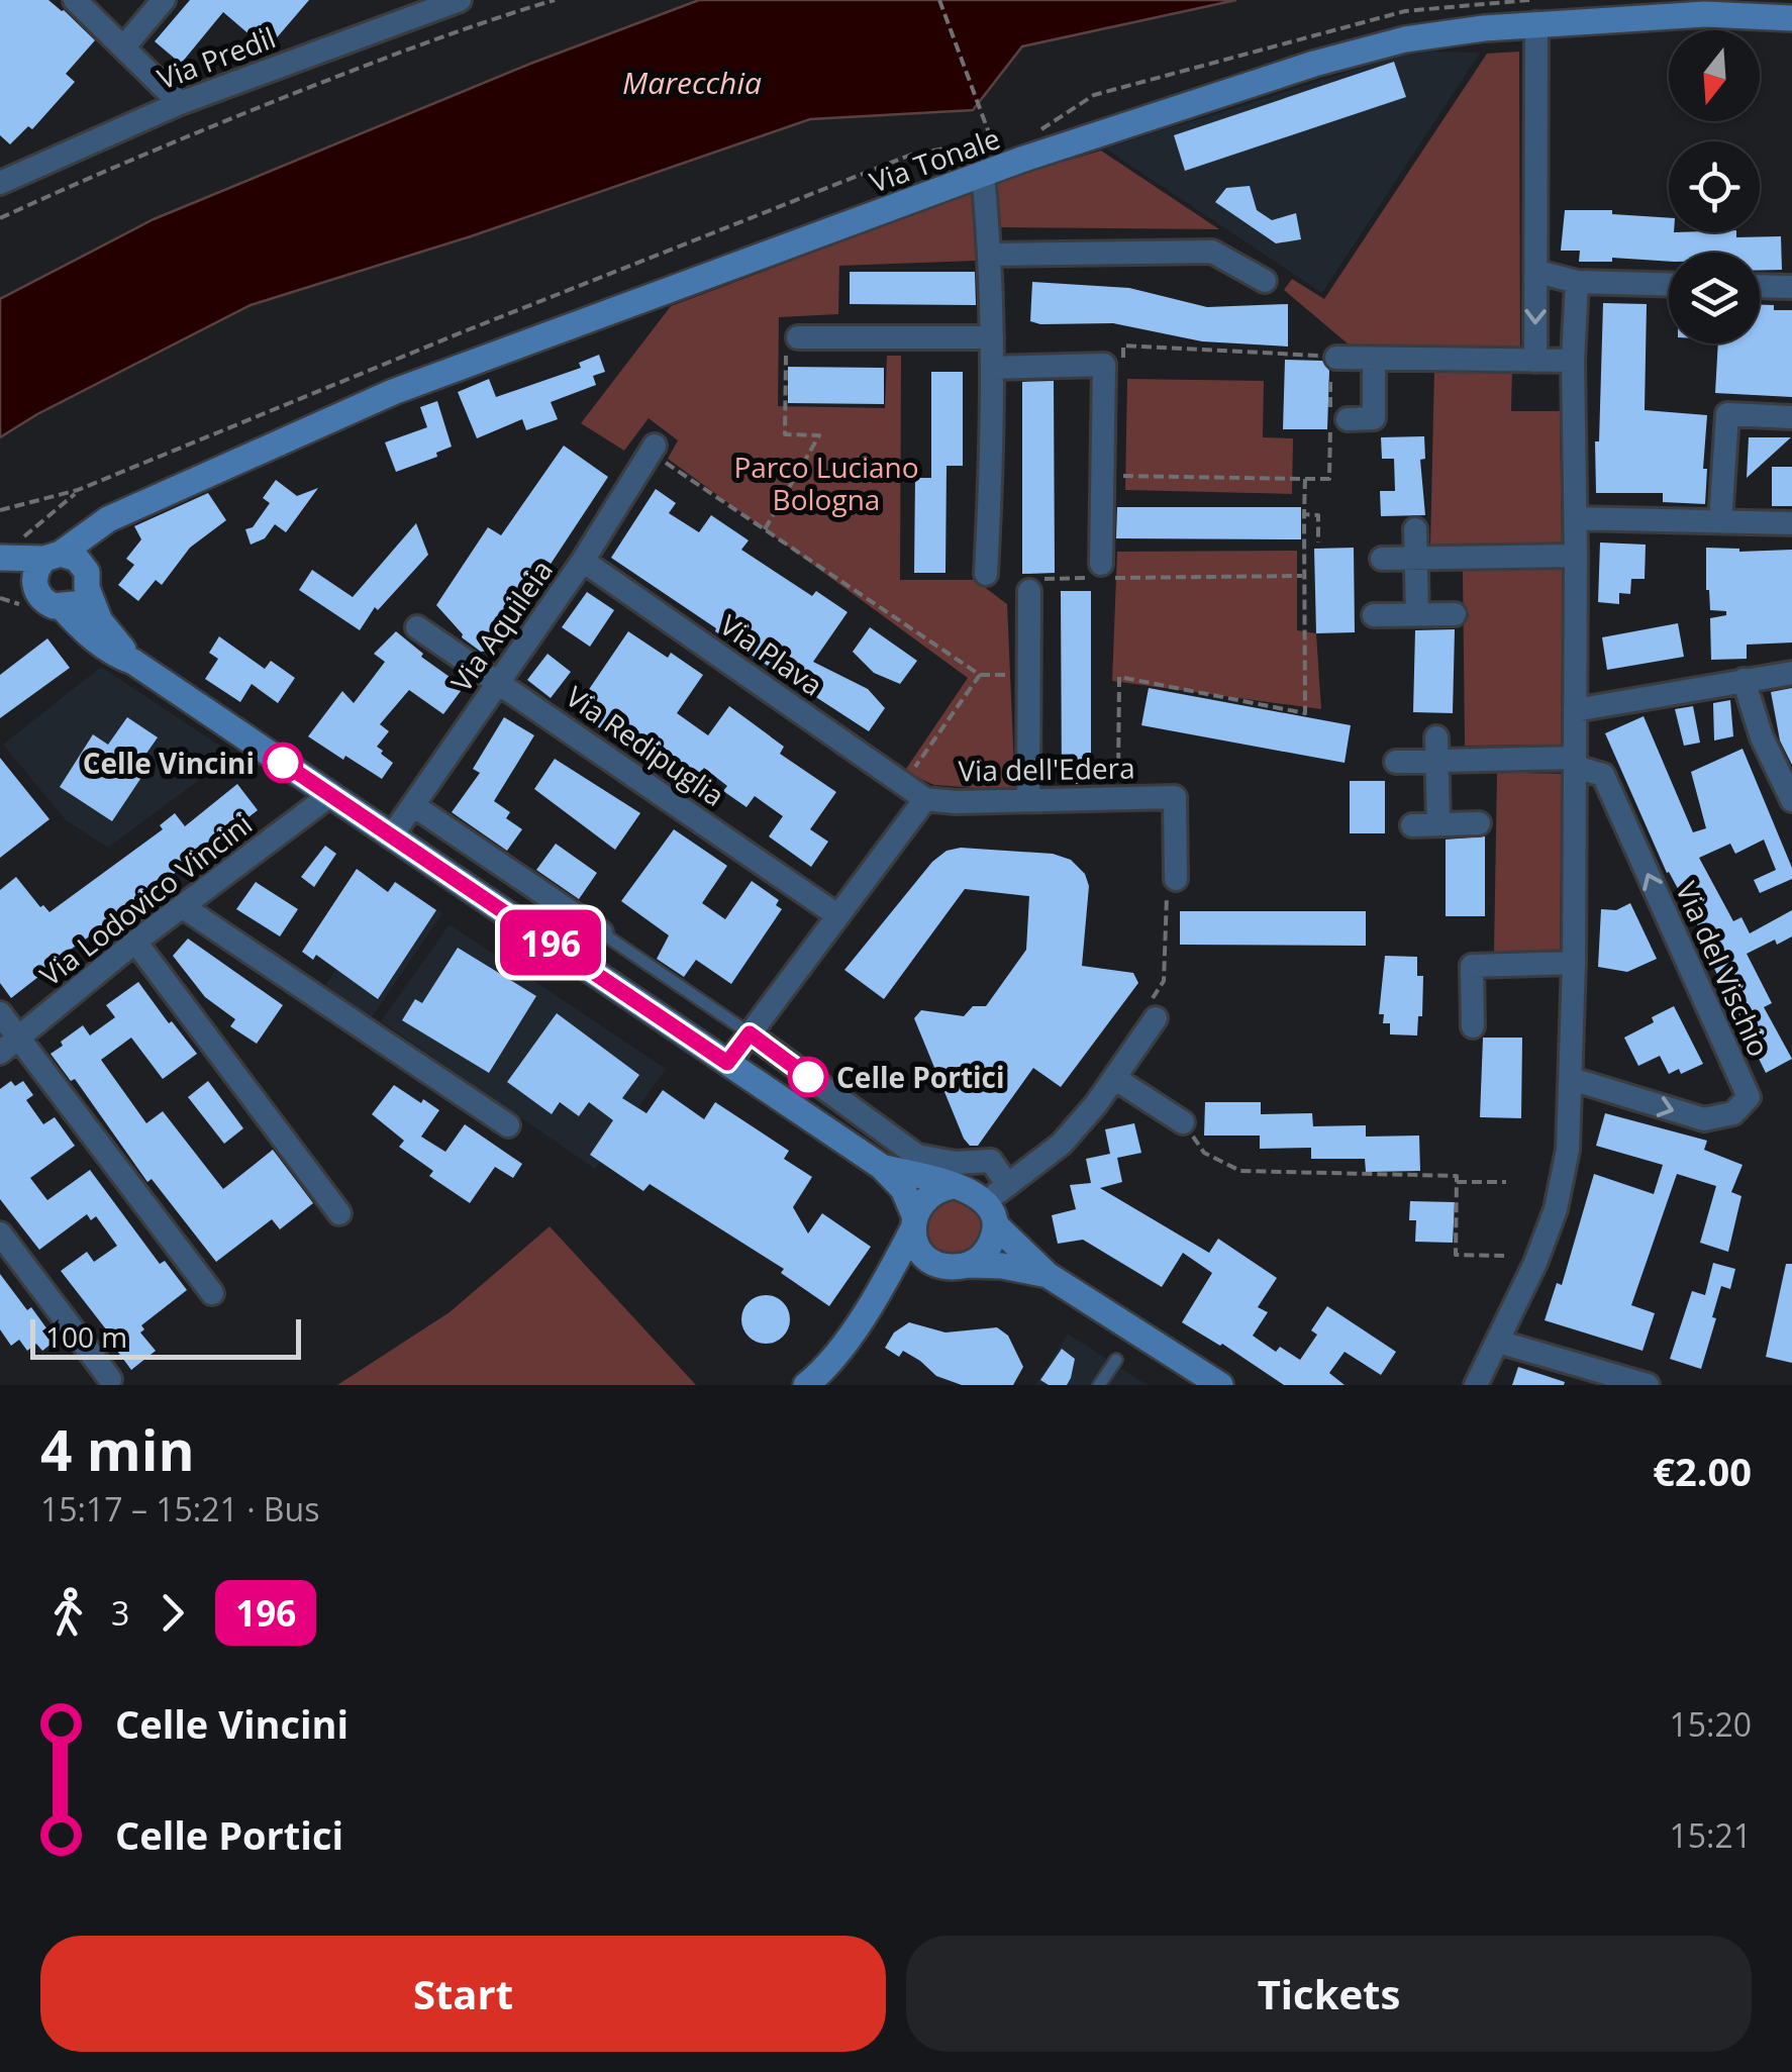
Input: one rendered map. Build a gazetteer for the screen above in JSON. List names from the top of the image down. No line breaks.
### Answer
{"streets":{"street":["Via Predil","Via Tonale","Via Aquileia","Via Plava","Via Redipuglia","Via dell'Edera","Via Lodovico Vincini","Via del Vischio"]},"crossings":[["Via Aquileia","Via Plava"],["Via Aquileia","Via Redipuglia"],["Via Plava","Via dell'Edera"],["Via Redipuglia","Via dell'Edera"]],"water":["Marecchia"],"parks":["Parco Luciano Bologna"],"places":["Celle Vincini","Celle Portici"],"lines":["bus line 196"],"scale_bar":"100 m","north":"bottom","page":{"on_map":"196","scale":"100 m","heading":["4 min","15:17 – 15:21 · Bus","€2.00"],"legs":["3","196"],"list":[{"name":"Celle Vincini","value":"15:20"},{"name":"Celle Portici","value":"15:21"}],"buttons":["Start","Tickets"]}}
